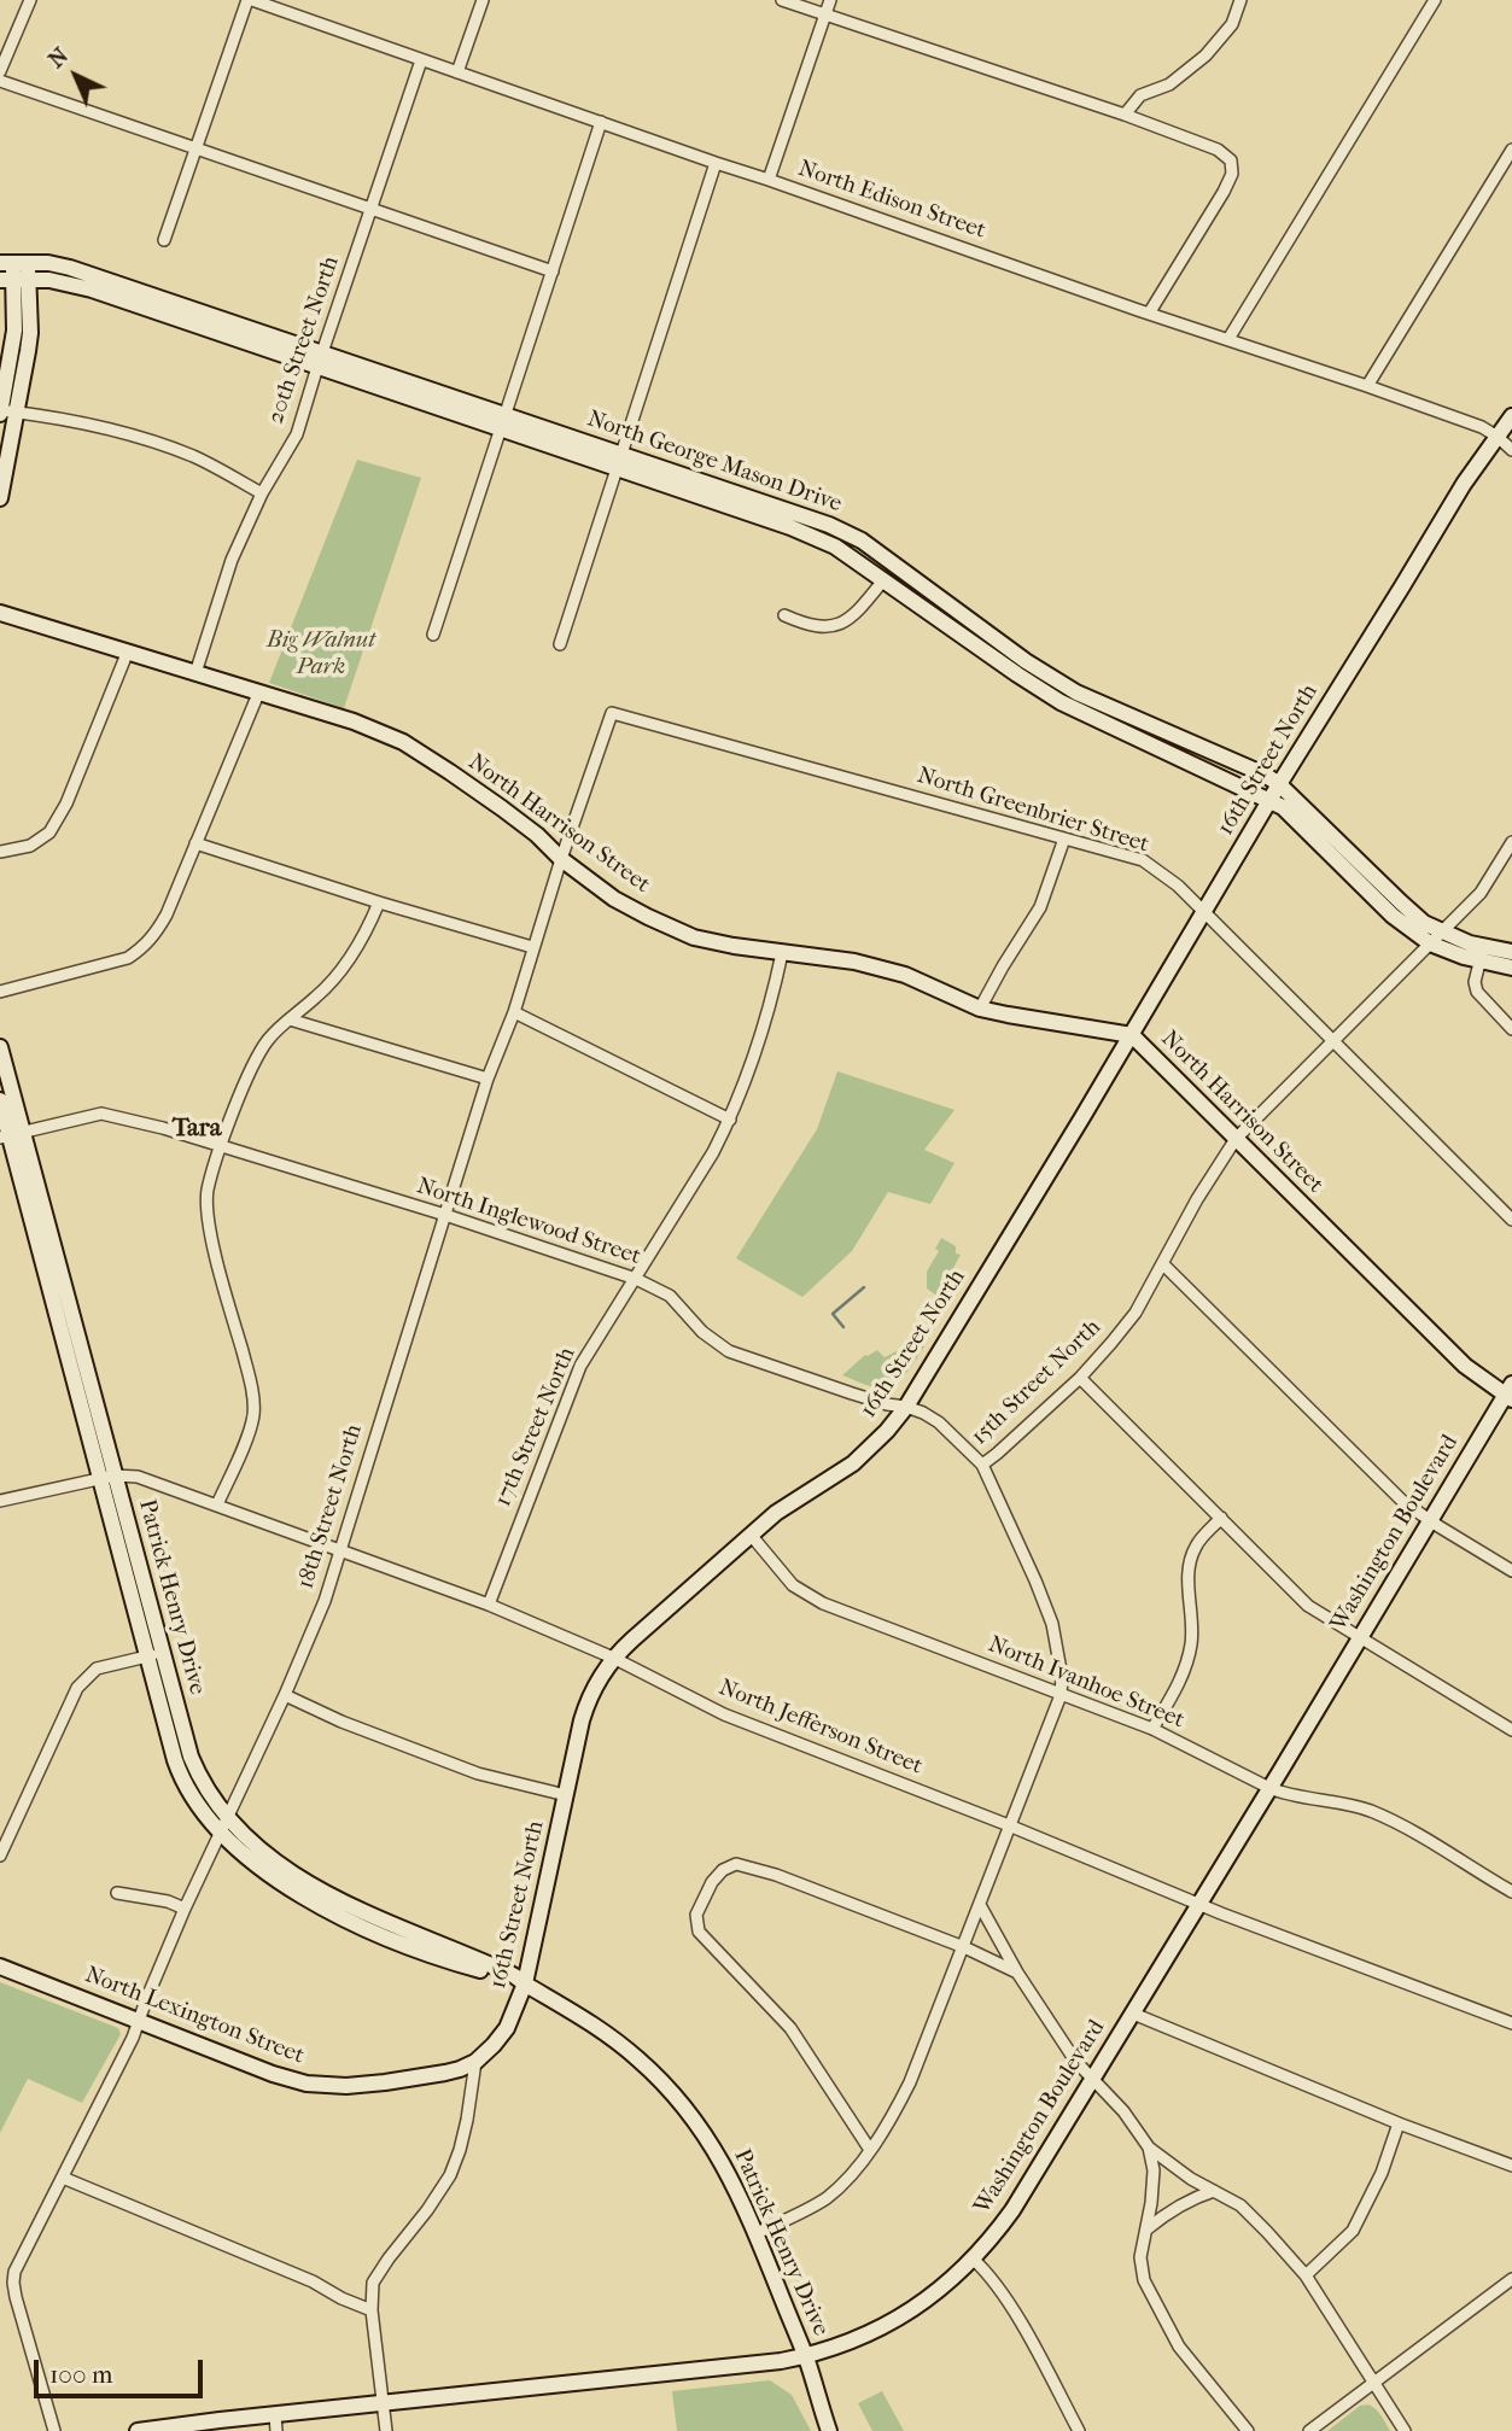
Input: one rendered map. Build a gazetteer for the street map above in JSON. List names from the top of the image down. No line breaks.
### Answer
{"streets":{"street":["North Edison Street","20th Street North","North George Mason Drive","16th Street North","North Greenbrier Street","North Harrison Street","North Inglewood Street","15th Street North","17th Street North","18th Street North","Washington Boulevard","Patrick Henry Drive","North Ivanhoe Street","North Jefferson Street","North Lexington Street"]},"crossings":[["North Edison Street","20th Street North"],["North Edison Street","16th Street North"],["20th Street North","North George Mason Drive"],["20th Street North","North Harrison Street"],["North George Mason Drive","16th Street North"],["North George Mason Drive","15th Street North"],["16th Street North","North Greenbrier Street"],["16th Street North","North Harrison Street"],["16th Street North","North Inglewood Street"],["16th Street North","Patrick Henry Drive"],["16th Street North","North Ivanhoe Street"],["16th Street North","North Jefferson Street"],["16th Street North","North Lexington Street"],["North Greenbrier Street","15th Street North"],["North Greenbrier Street","18th Street North"],["North Harrison Street","15th Street North"],["North Harrison Street","17th Street North"],["North Harrison Street","18th Street North"],["North Harrison Street","Washington Boulevard"],["North Inglewood Street","15th Street North"],["North Inglewood Street","17th Street North"],["North Inglewood Street","18th Street North"],["North Inglewood Street","Patrick Henry Drive"],["15th Street North","Patrick Henry Drive"],["15th Street North","North Ivanhoe Street"],["15th Street North","North Jefferson Street"],["17th Street North","North Jefferson Street"],["18th Street North","Patrick Henry Drive"],["18th Street North","North Jefferson Street"],["18th Street North","North Lexington Street"],["Washington Boulevard","Patrick Henry Drive"],["Washington Boulevard","North Ivanhoe Street"],["Washington Boulevard","North Jefferson Street"],["Patrick Henry Drive","North Jefferson Street"]],"districts":["Tara"],"parks":["Big Walnut Park"],"scale_bar":"100 m","north":"top left"}
